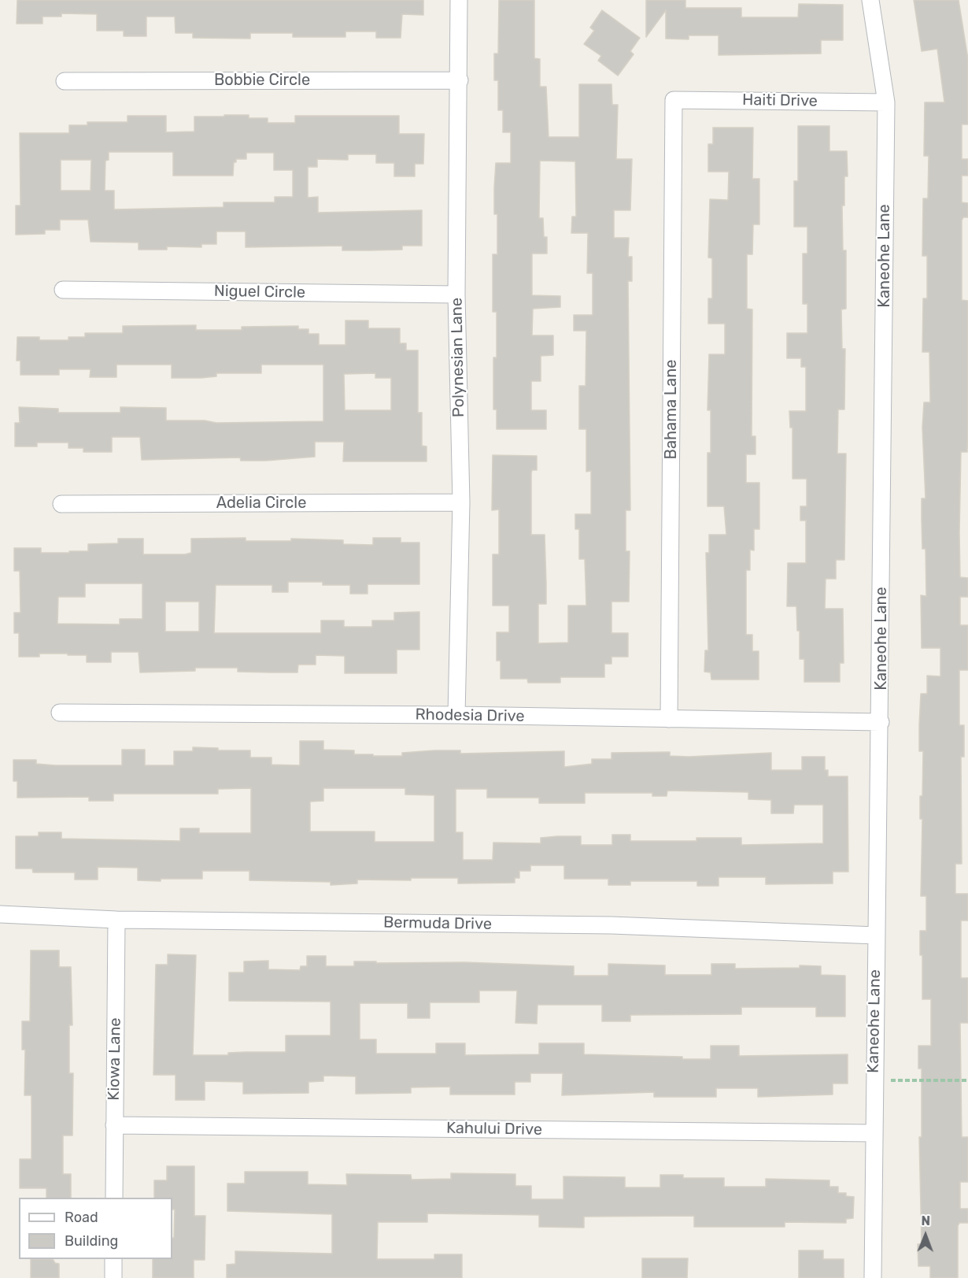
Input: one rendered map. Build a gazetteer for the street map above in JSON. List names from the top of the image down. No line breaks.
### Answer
{"streets":{"street":["Bobbie Circle","Haiti Drive","Kaneohe Lane","Niguel Circle","Polynesian Lane","Bahama Lane","Adelia Circle","Rhodesia Drive","Bermuda Drive","Kiowa Lane","Kahului Drive"]},"crossings":[["Bobbie Circle","Polynesian Lane"],["Haiti Drive","Kaneohe Lane"],["Haiti Drive","Bahama Lane"],["Kaneohe Lane","Rhodesia Drive"],["Kaneohe Lane","Bermuda Drive"],["Kaneohe Lane","Kahului Drive"],["Niguel Circle","Polynesian Lane"],["Polynesian Lane","Adelia Circle"],["Polynesian Lane","Rhodesia Drive"],["Bahama Lane","Rhodesia Drive"],["Bermuda Drive","Kiowa Lane"],["Kiowa Lane","Kahului Drive"]],"legend":["Road","Building"],"north":"top"}
